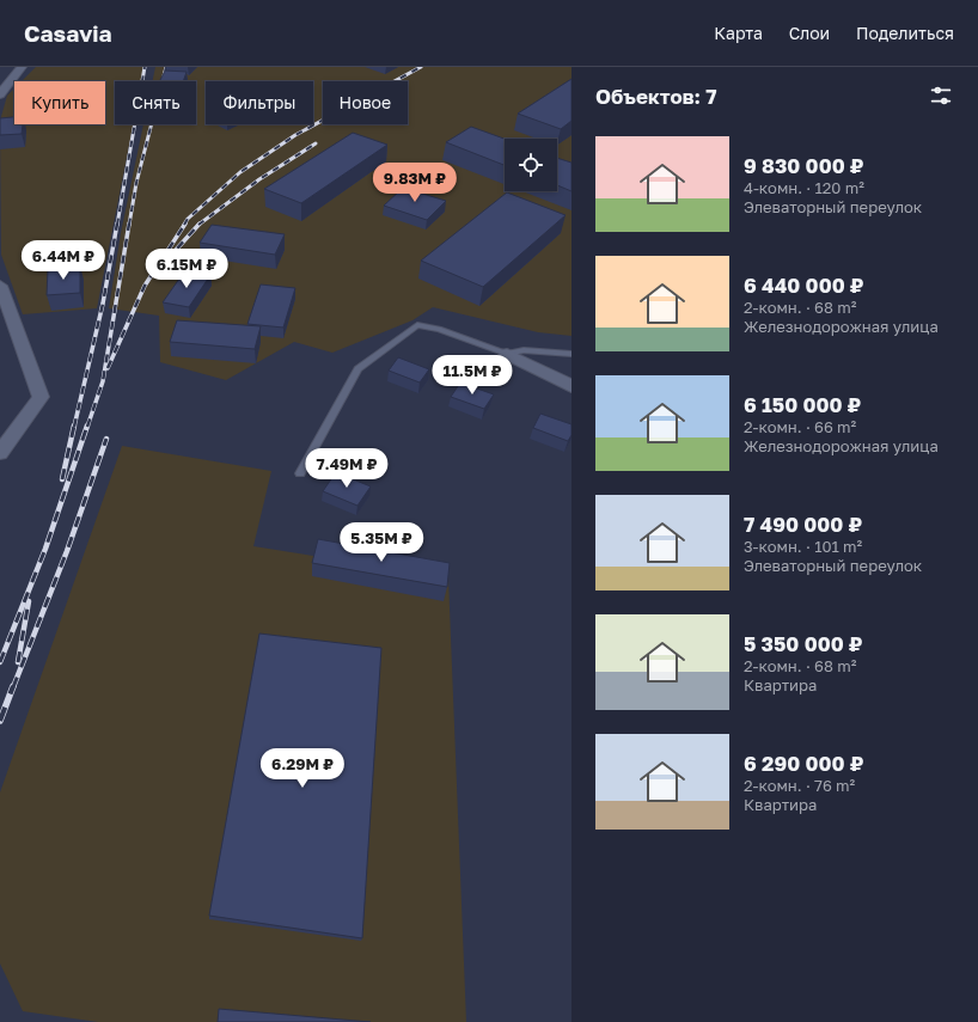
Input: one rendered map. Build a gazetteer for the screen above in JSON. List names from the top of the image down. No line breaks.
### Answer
{"page":{"header":"Casavia","nav":["Карта","Слои","Поделиться"],"heading":"Объектов: 7","chip":["Купить","Снять","Фильтры","Новое"],"list":[{"name":"9 830 000 ₽","note":"4-комн. · 120 m² · Элеваторный переулок"},{"name":"6 440 000 ₽","note":"2-комн. · 68 m² · Железнодорожная улица"},{"name":"6 150 000 ₽","note":"2-комн. · 66 m² · Железнодорожная улица"},{"name":"7 490 000 ₽","note":"3-комн. · 101 m² · Элеваторный переулок"},{"name":"5 350 000 ₽","note":"2-комн. · 68 m² · Квартира"},{"name":"6 290 000 ₽","note":"2-комн. · 76 m² · Квартира"}],"price":["9.83M ₽","6.44M ₽","6.15M ₽","11.5M ₽","7.49M ₽","5.35M ₽","6.29M ₽"]}}
